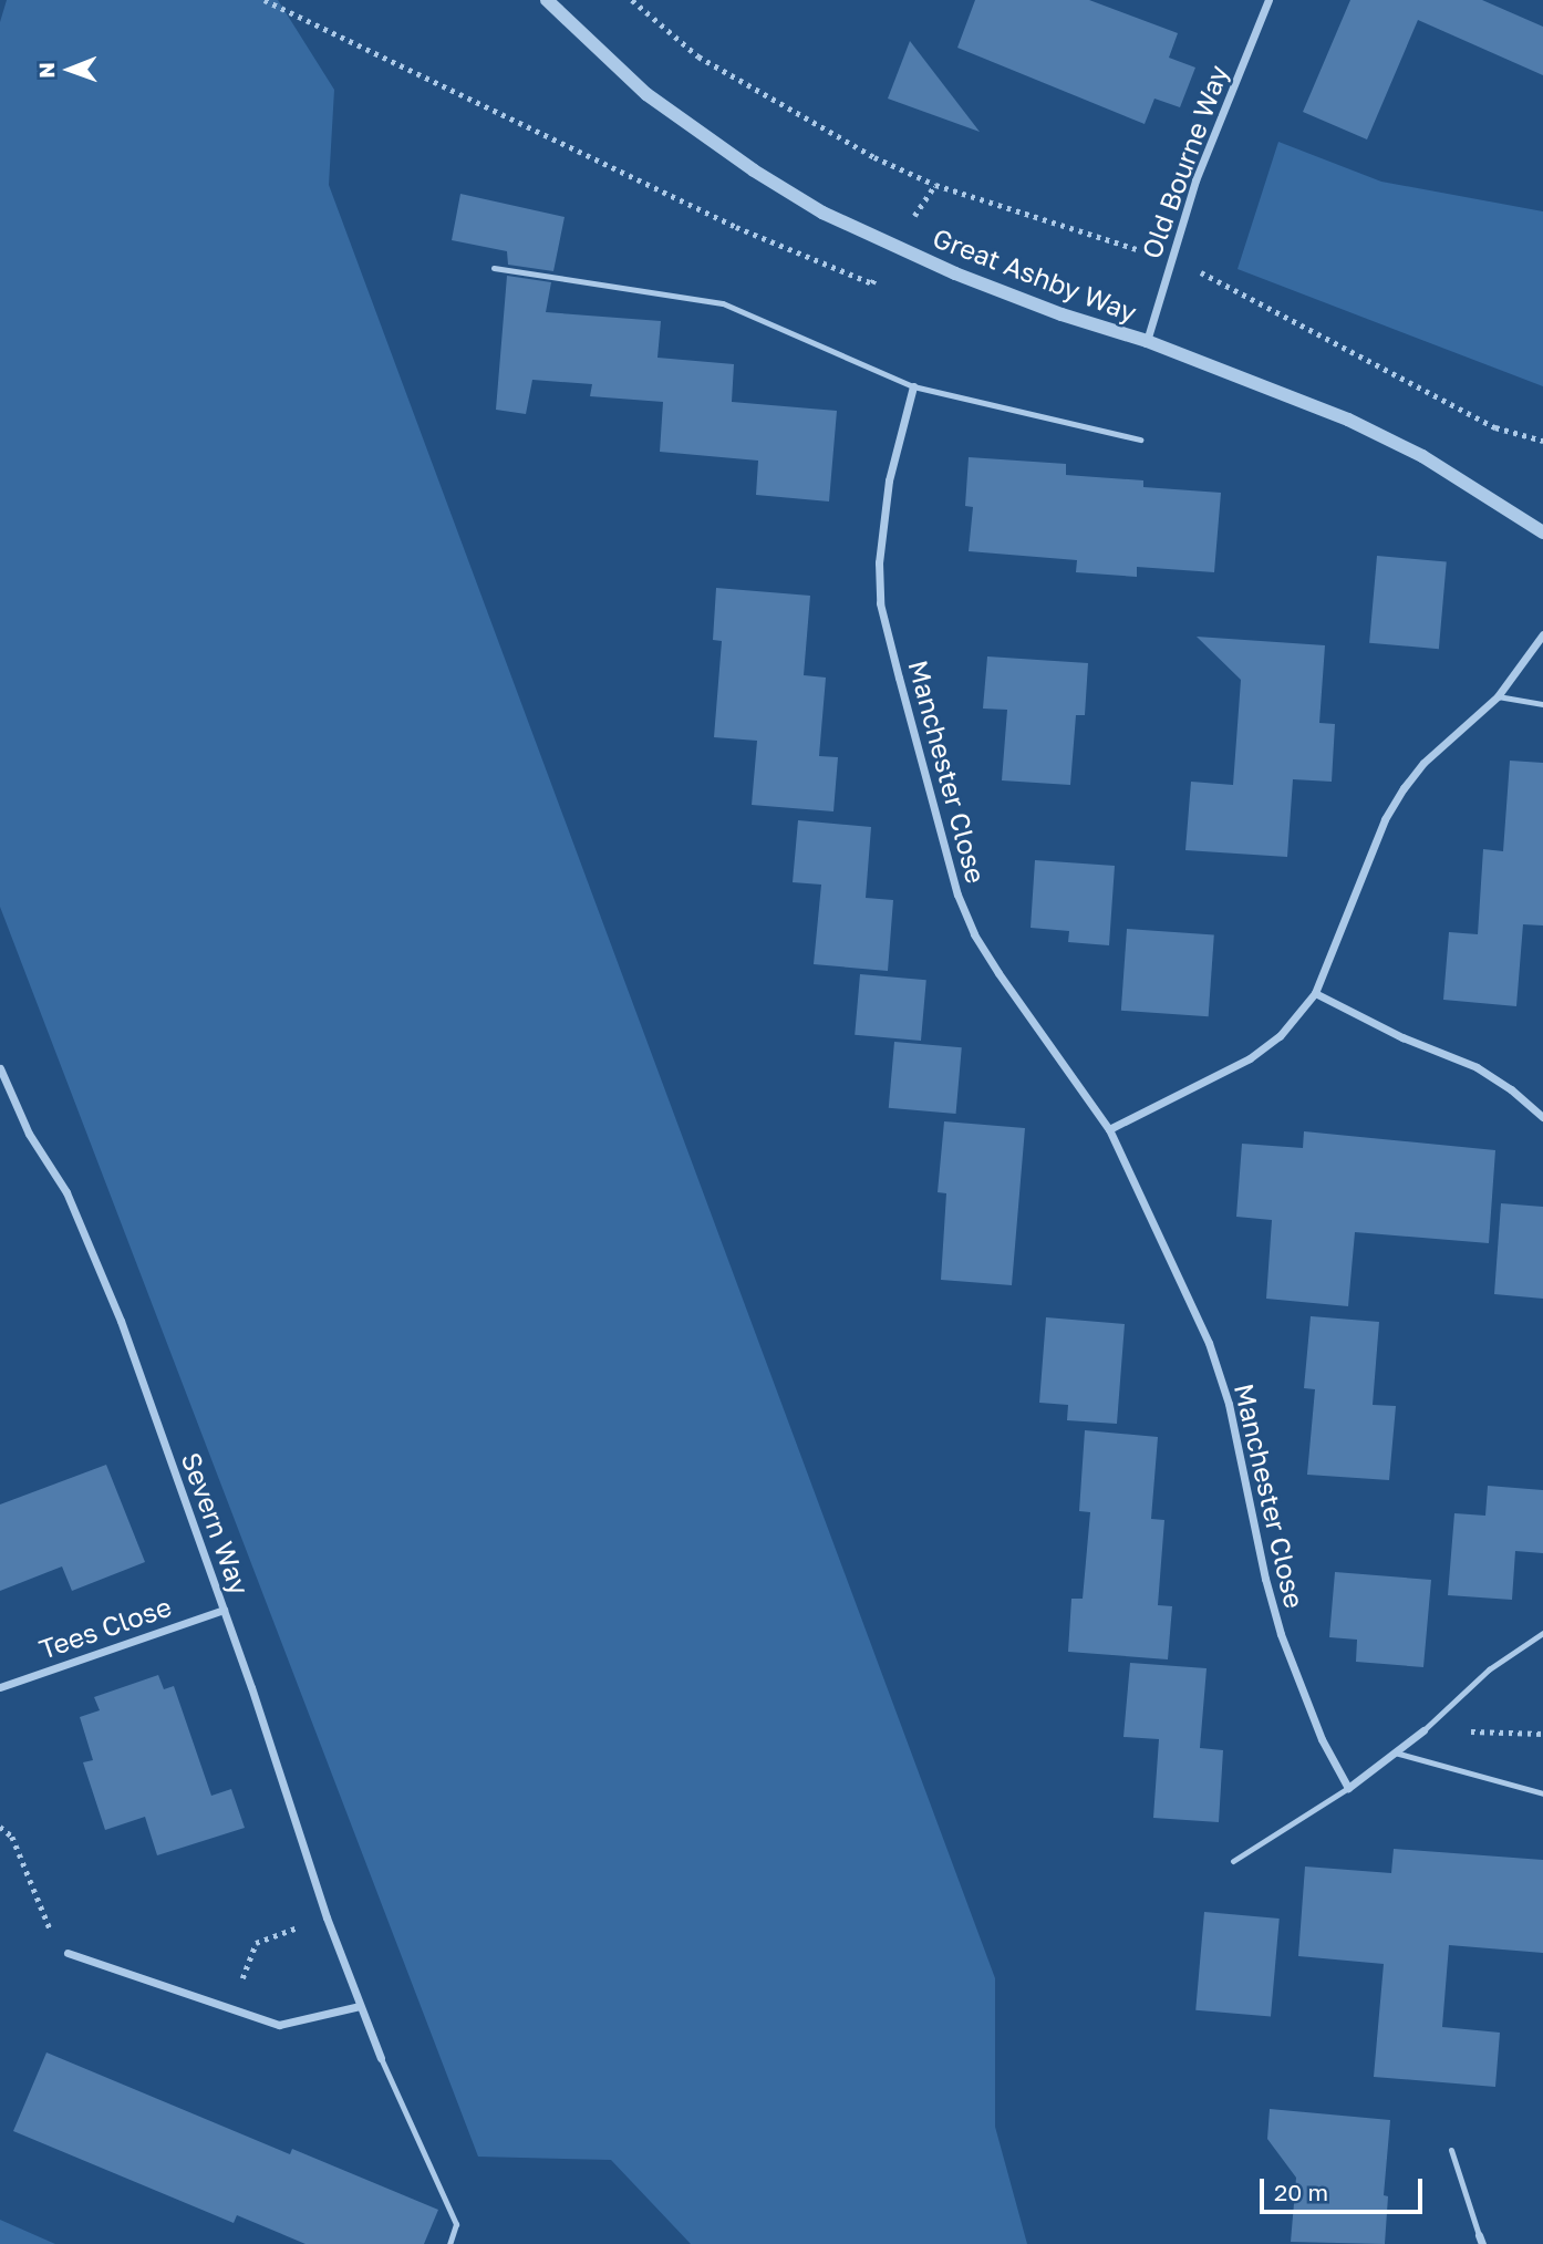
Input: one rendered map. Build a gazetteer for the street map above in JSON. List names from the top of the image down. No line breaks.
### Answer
{"streets":{"street":["Old Bourne Way","Great Ashby Way","Manchester Close","Severn Way","Tees Close"]},"crossings":[["Old Bourne Way","Great Ashby Way"],["Severn Way","Tees Close"]],"scale_bar":"20 m","north":"left"}
